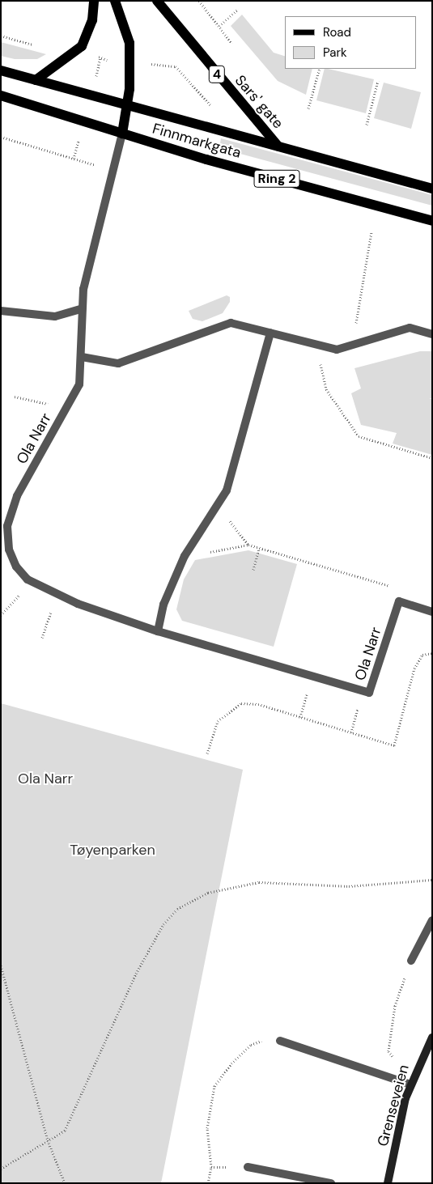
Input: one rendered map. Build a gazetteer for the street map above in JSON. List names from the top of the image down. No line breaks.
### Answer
{"streets":{"main road":["4","Sars' gate","Finnmarkgata","Ring 2","Grenseveien"],"street":["Ola Narr"]},"crossings":[["Sars' gate","Finnmarkgata"],["Finnmarkgata","Ola Narr"]],"parks":["Ola Narr","Tøyenparken"],"legend":["Road","Park"]}
